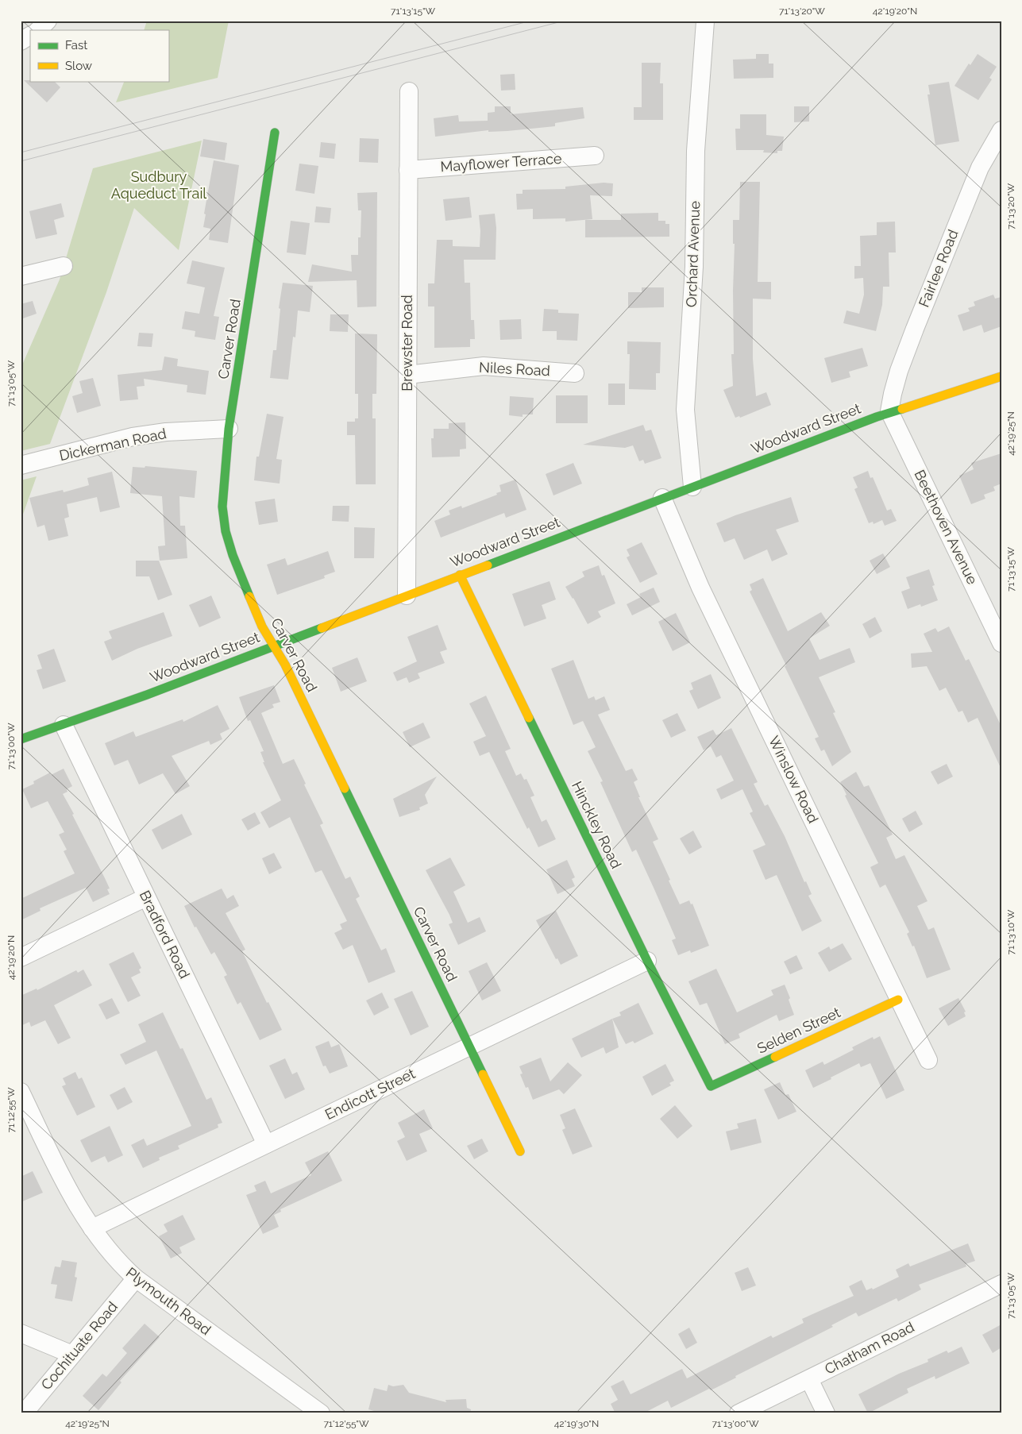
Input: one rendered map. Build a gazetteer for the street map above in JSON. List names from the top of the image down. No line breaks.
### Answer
{"streets":{"street":["Mayflower Terrace","Orchard Avenue","Fairlee Road","Carver Road","Brewster Road","Niles Road","Woodward Street","Dickerman Road","Beethoven Avenue","Winslow Road","Hinckley Road","Bradford Road","Selden Street","Endicott Street","Plymouth Road","Cochituate Road","Chatham Road"]},"crossings":[["Mayflower Terrace","Brewster Road"],["Orchard Avenue","Woodward Street"],["Fairlee Road","Woodward Street"],["Fairlee Road","Beethoven Avenue"],["Carver Road","Woodward Street"],["Carver Road","Dickerman Road"],["Carver Road","Endicott Street"],["Brewster Road","Niles Road"],["Brewster Road","Woodward Street"],["Woodward Street","Beethoven Avenue"],["Woodward Street","Winslow Road"],["Woodward Street","Hinckley Road"],["Woodward Street","Bradford Road"],["Winslow Road","Selden Street"],["Hinckley Road","Selden Street"],["Hinckley Road","Endicott Street"],["Bradford Road","Endicott Street"],["Endicott Street","Plymouth Road"],["Plymouth Road","Cochituate Road"]],"parks":["Sudbury Aqueduct Trail"],"legend":["Fast","Slow"],"coordinates":["71°13'15\"W","71°13'20\"W","42°19'20\"N","71°13'05\"W","42°19'25\"N","71°13'00\"W","71°13'10\"W","71°12'55\"W","42°19'30\"N"]}
